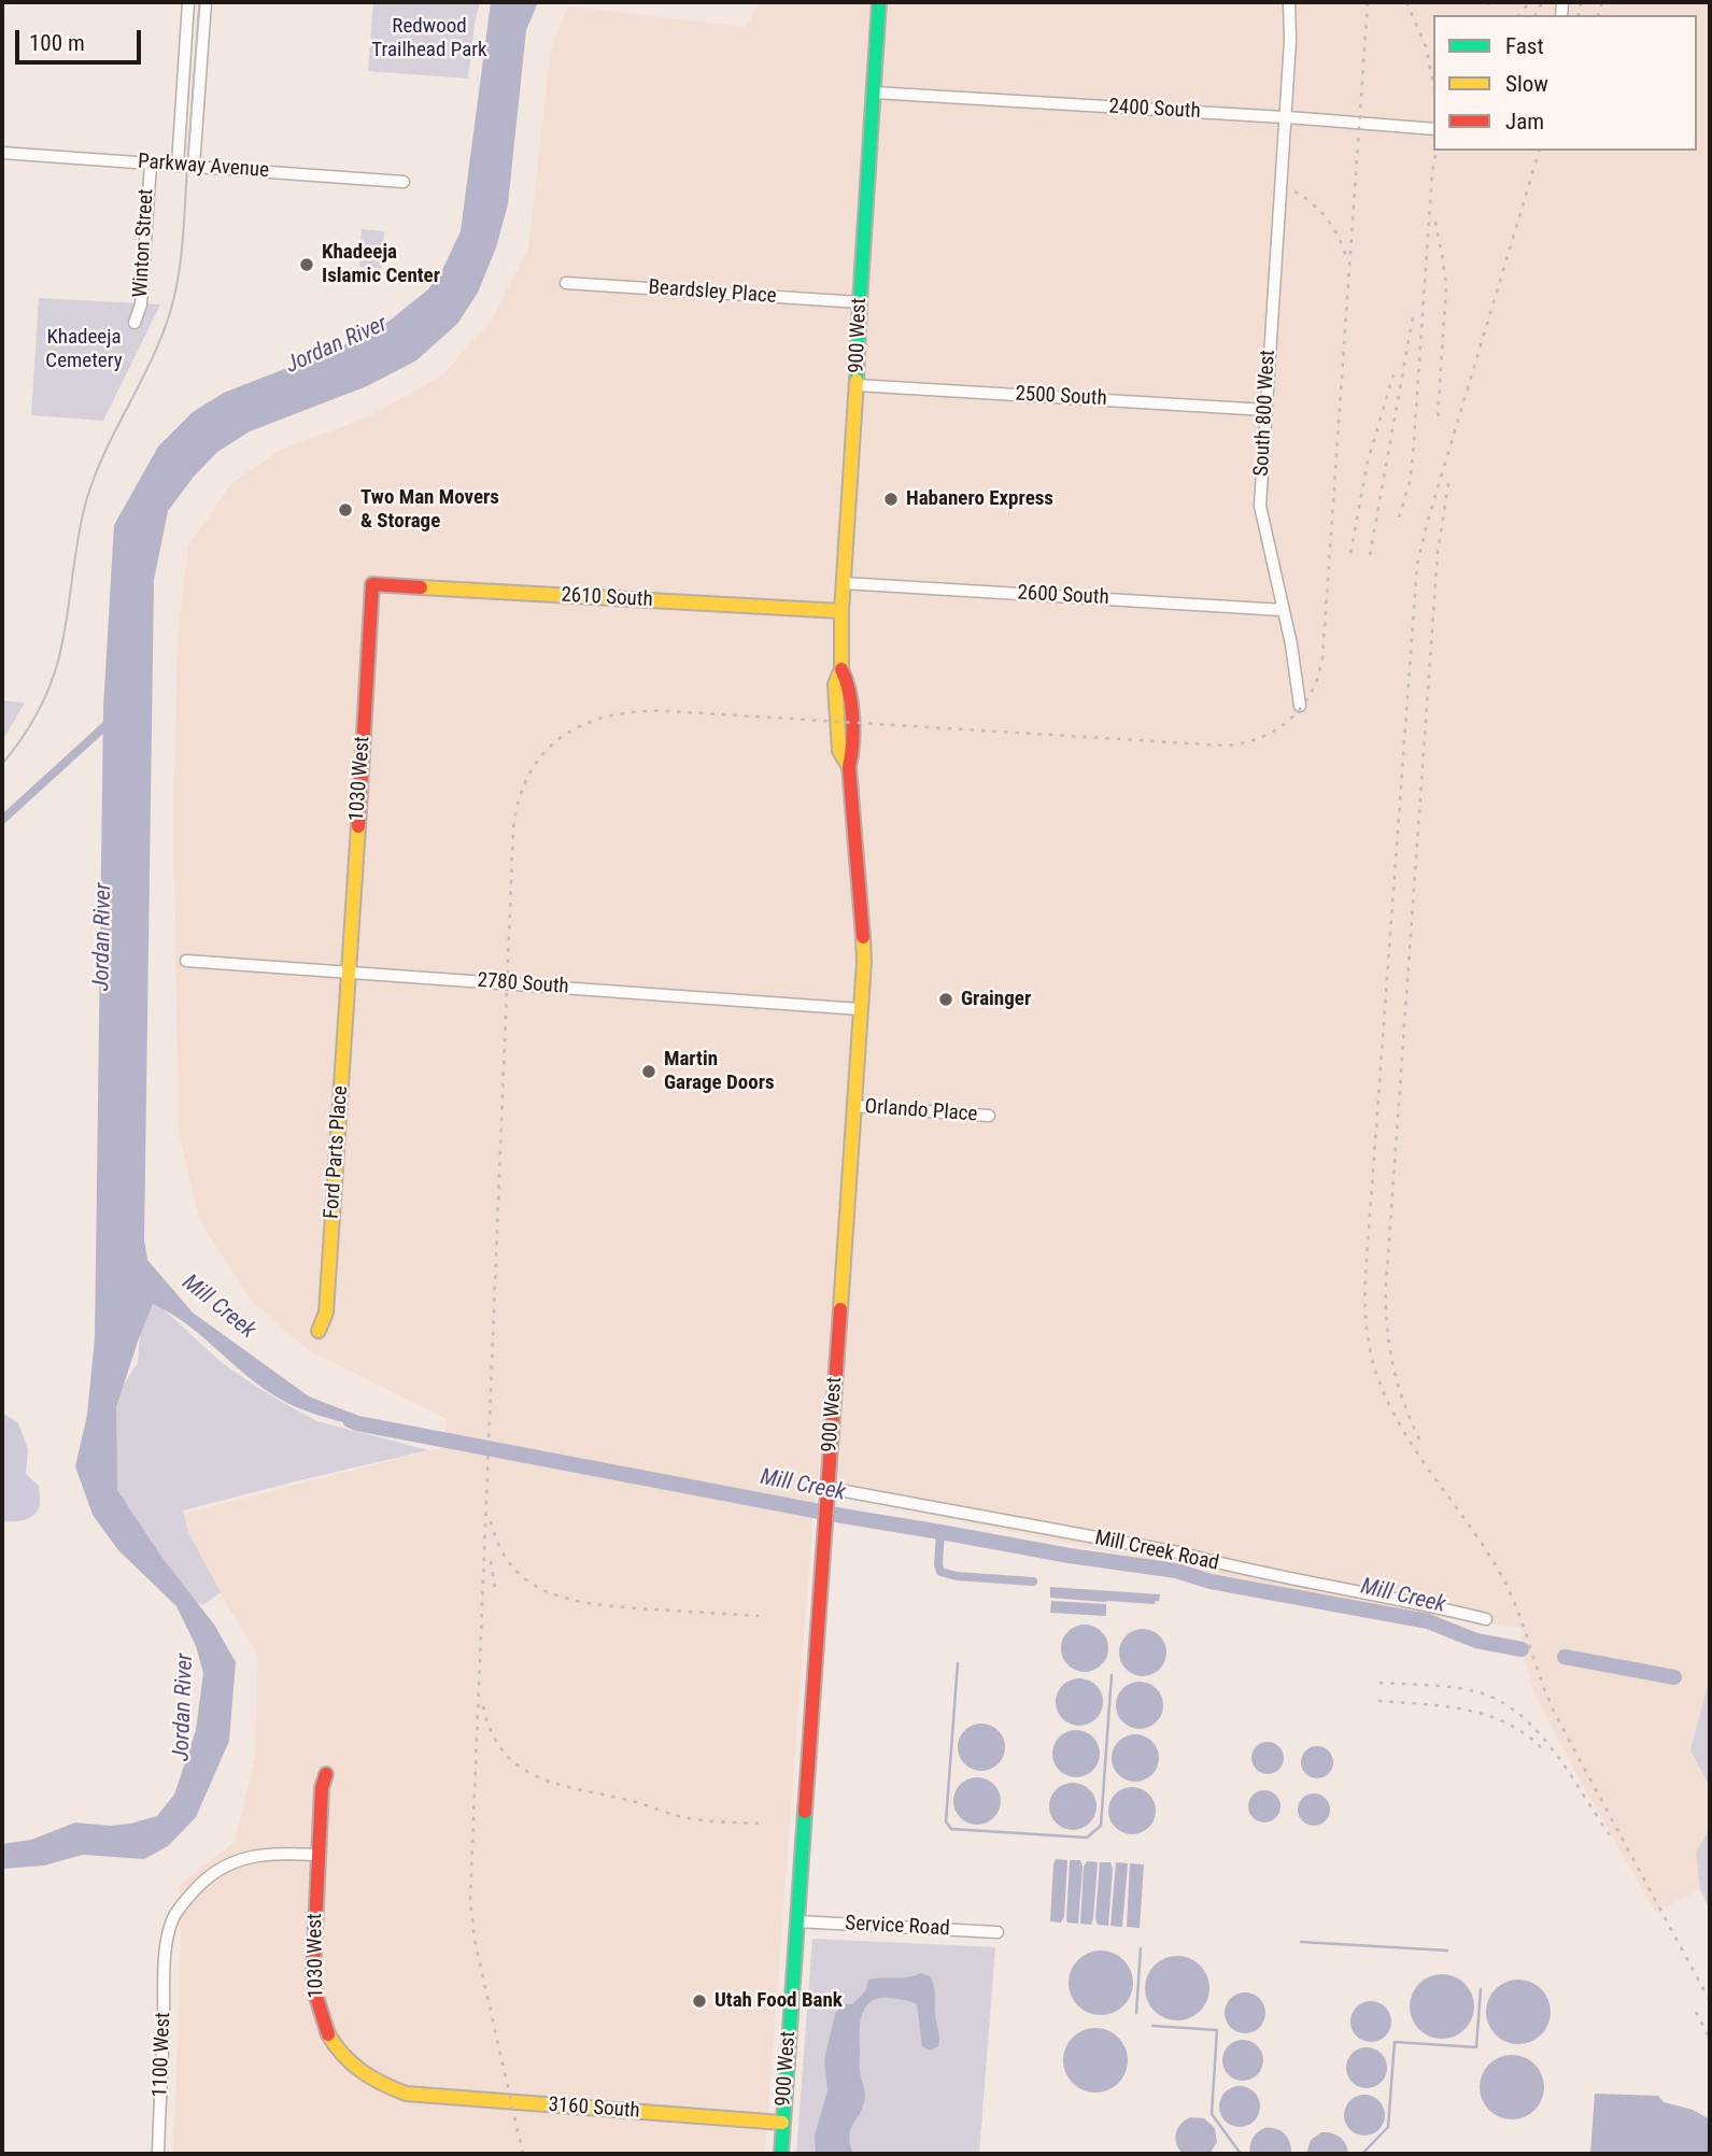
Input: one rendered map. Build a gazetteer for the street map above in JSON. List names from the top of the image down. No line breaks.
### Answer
{"streets":{"main road":["900 West","2610 South","1030 West","Ford Parts Place","3160 South"],"street":["2400 South","Parkway Avenue","Winton Street","Beardsley Place","2500 South","South 800 West","2600 South","2780 South","Orlando Place","Mill Creek Road","Service Road","1100 West"]},"crossings":[["2400 South","900 West"],["2400 South","South 800 West"],["Parkway Avenue","Winton Street"],["Beardsley Place","900 West"],["900 West","2500 South"],["900 West","2600 South"],["900 West","2610 South"],["900 West","2780 South"],["900 West","Orlando Place"],["900 West","Mill Creek Road"],["900 West","Service Road"],["900 West","3160 South"],["2500 South","South 800 West"],["South 800 West","2600 South"],["2610 South","1030 West"],["1030 West","2780 South"],["1030 West","Ford Parts Place"],["1030 West","1100 West"],["1030 West","3160 South"],["2780 South","Ford Parts Place"]],"water":["Jordan River","Mill Creek"],"parks":["Redwood Trailhead Park","Khadeeja Cemetery"],"places":["Khadeeja Islamic Center","Habanero Express","Two Man Movers & Storage","Grainger","Martin Garage Doors","Utah Food Bank"],"legend":["Fast","Slow","Jam"],"scale_bar":"100 m"}
